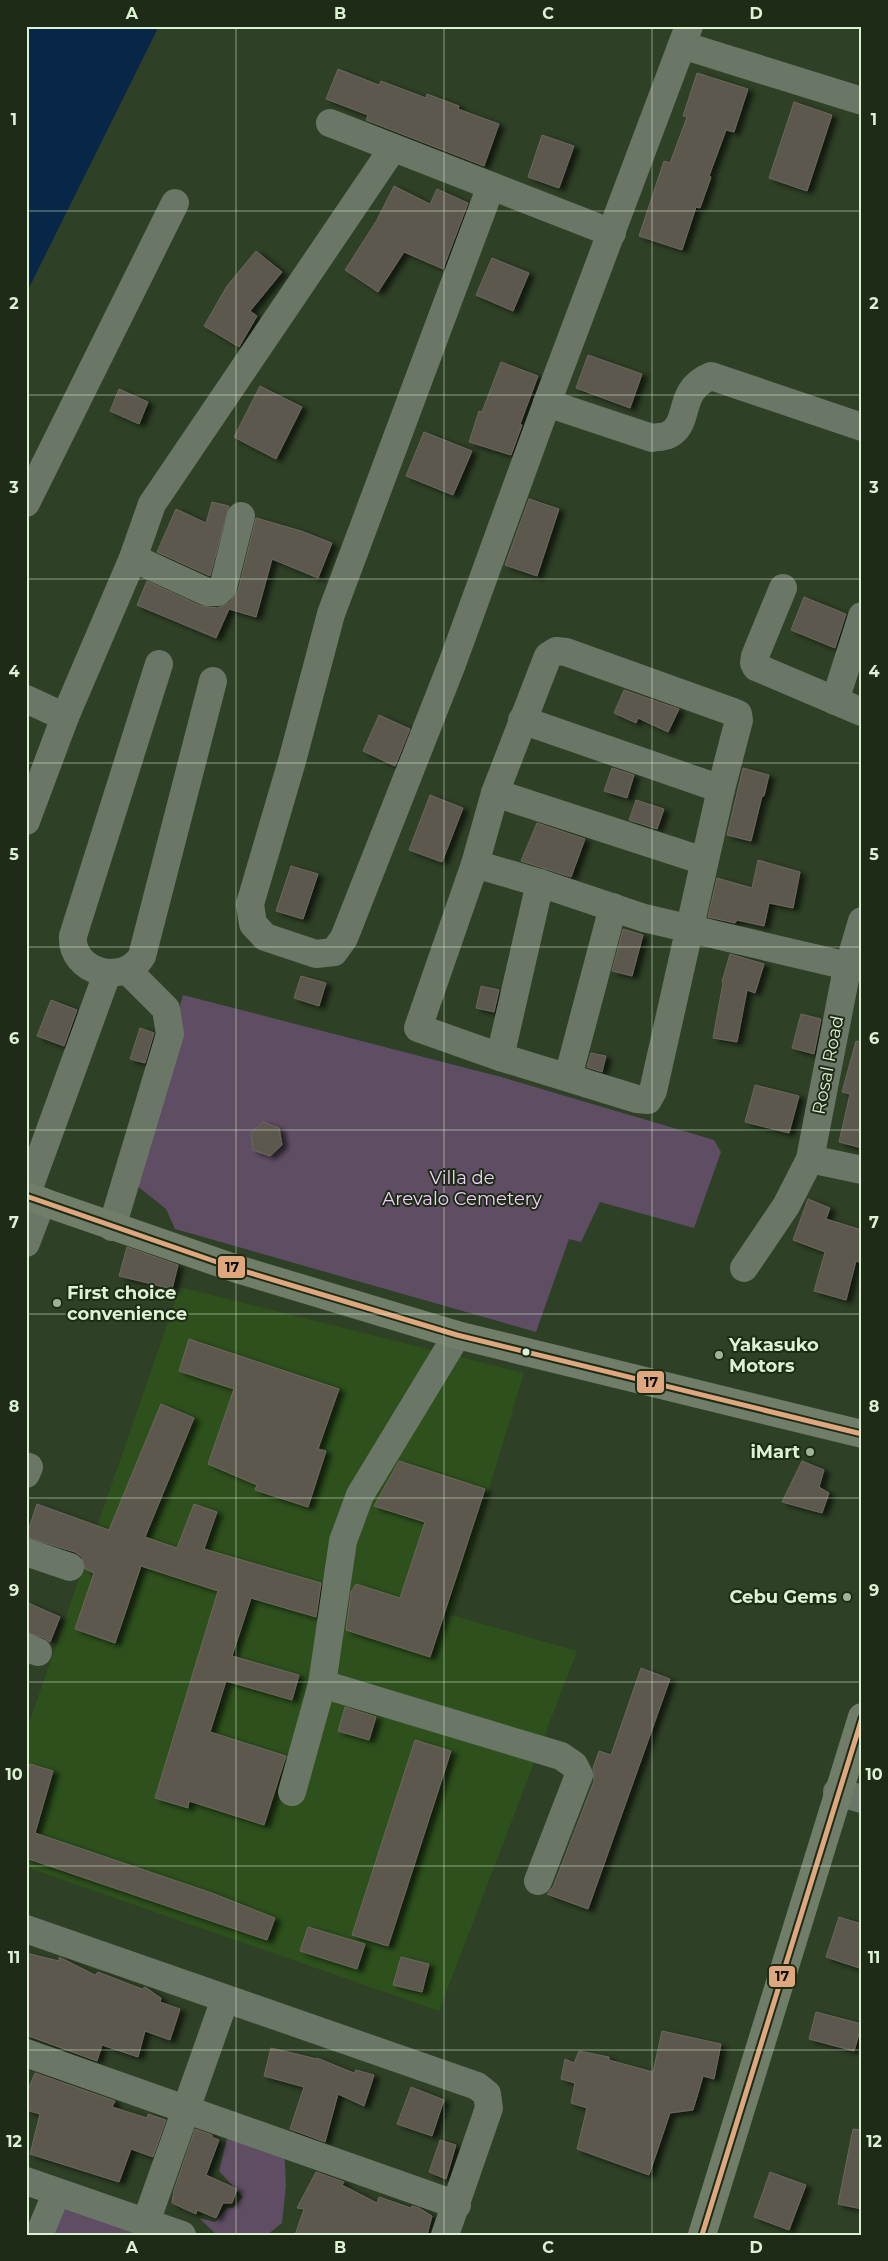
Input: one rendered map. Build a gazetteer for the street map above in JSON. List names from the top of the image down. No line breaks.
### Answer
{"streets":{"street":["Rosal Road"]},"parks":["Villa de Arevalo Cemetery"],"places":["First choice convenience","Yakasuko Motors","iMart","Cebu Gems"],"lines":["transit line 17"],"grid":{"columns":["A","B","C","D"],"rows":["1","2","3","4","5","6","7","8","9","10","11","12"]}}
